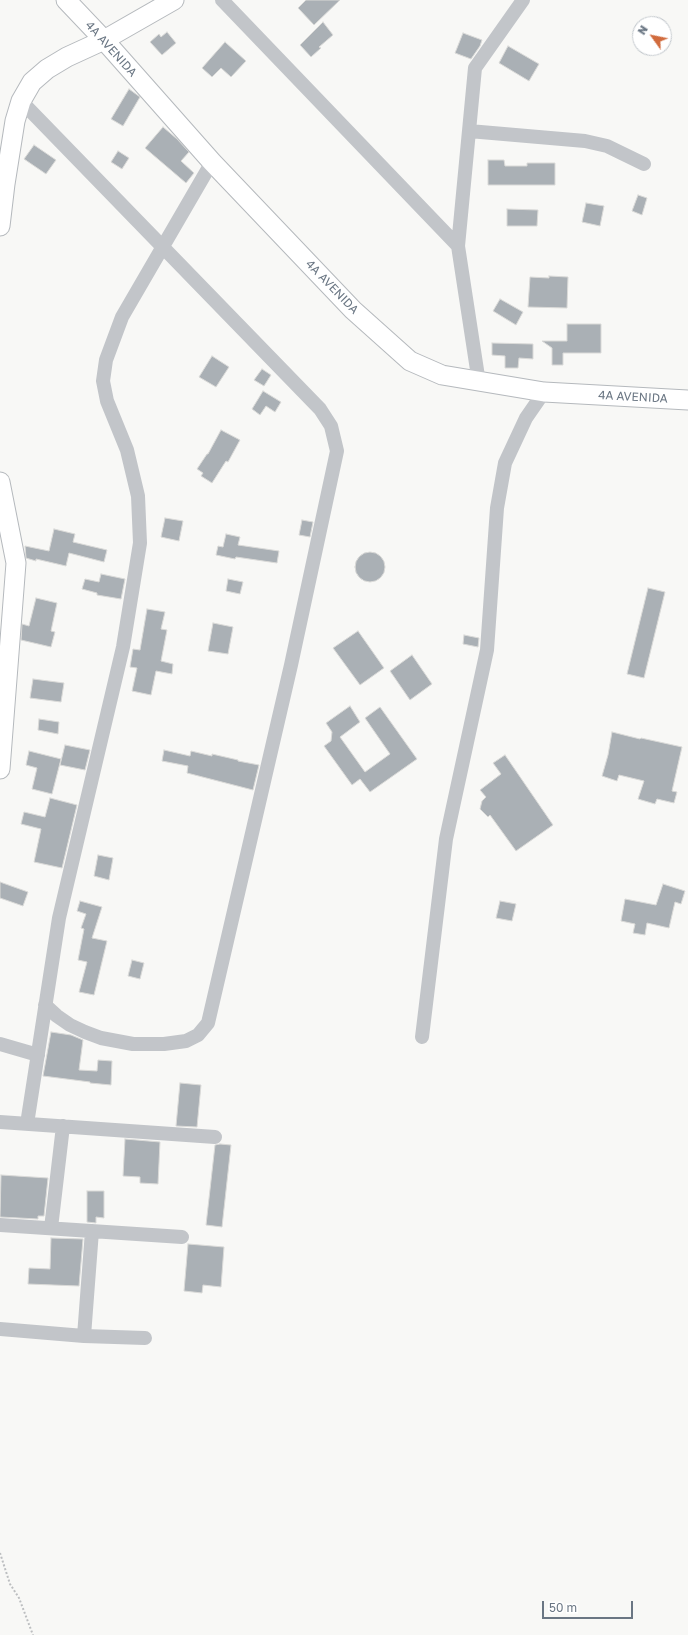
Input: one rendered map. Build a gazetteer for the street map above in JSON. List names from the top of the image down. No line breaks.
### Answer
{"streets":{"street":["4A AVENIDA"]},"scale_bar":"50 m","north":"top left"}
